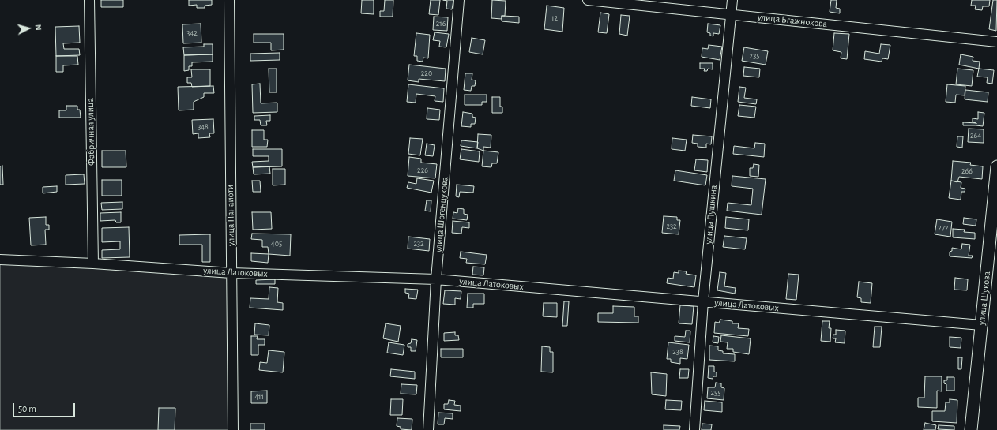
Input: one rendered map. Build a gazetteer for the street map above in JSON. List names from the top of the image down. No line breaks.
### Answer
{"streets":{"main road":["улица Шукова"],"street":["улица Бгажнокова","Фабричная улица","улица Шогенцукова","улица Пушкина","улица Панаиоти","улица Латоковых"]},"crossings":[["улица Бгажнокова","улица Пушкина"],["Фабричная улица","улица Латоковых"],["улица Шогенцукова","улица Латоковых"],["улица Пушкина","улица Латоковых"],["улица Панаиоти","улица Латоковых"],["улица Латоковых","улица Шукова"]],"house_numbers":["12","216","342","235","220","348","264","226","266","232","272","405","232","238","255","411"],"scale_bar":"50 m","north":"right"}
